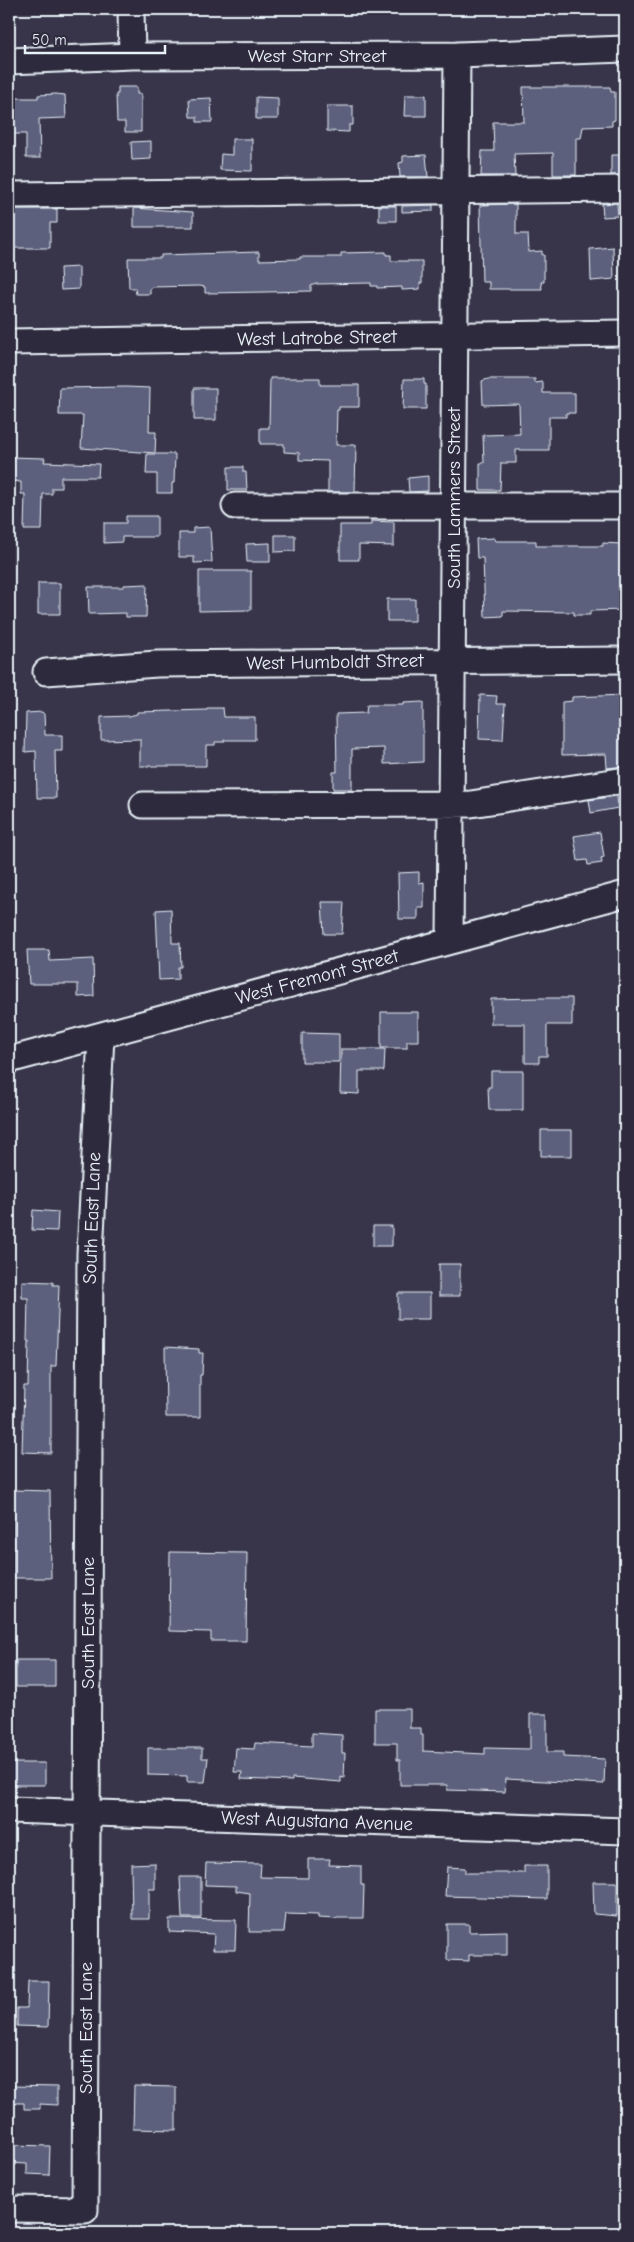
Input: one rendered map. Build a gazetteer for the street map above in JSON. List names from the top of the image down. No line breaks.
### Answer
{"streets":{"street":["West Starr Street","West Latrobe Street","South Lammers Street","West Humboldt Street","West Fremont Street","South East Lane","West Augustana Avenue"]},"crossings":[["West Starr Street","South Lammers Street"],["West Latrobe Street","South Lammers Street"],["South Lammers Street","West Humboldt Street"],["South Lammers Street","West Fremont Street"],["West Fremont Street","South East Lane"],["South East Lane","West Augustana Avenue"]],"scale_bar":"50 m"}
